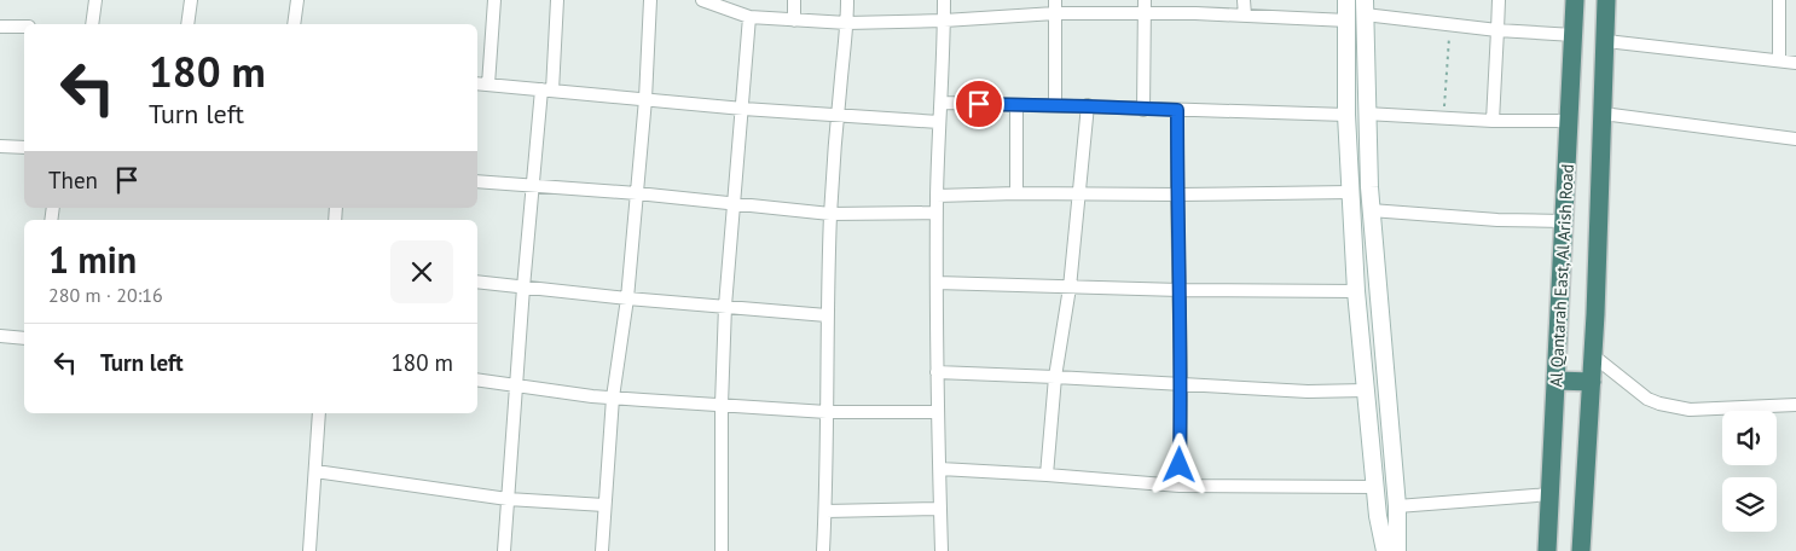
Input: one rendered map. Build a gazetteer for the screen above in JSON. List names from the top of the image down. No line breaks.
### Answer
{"streets":{"highway":["Al Qantarah East, Al Arish Road"]},"page":{"turn":["180 m","Turn left"],"then":"Then","heading":["1 min","280 m · 20:16"],"list":[{"name":"Turn left","value":"180 m"}]}}
